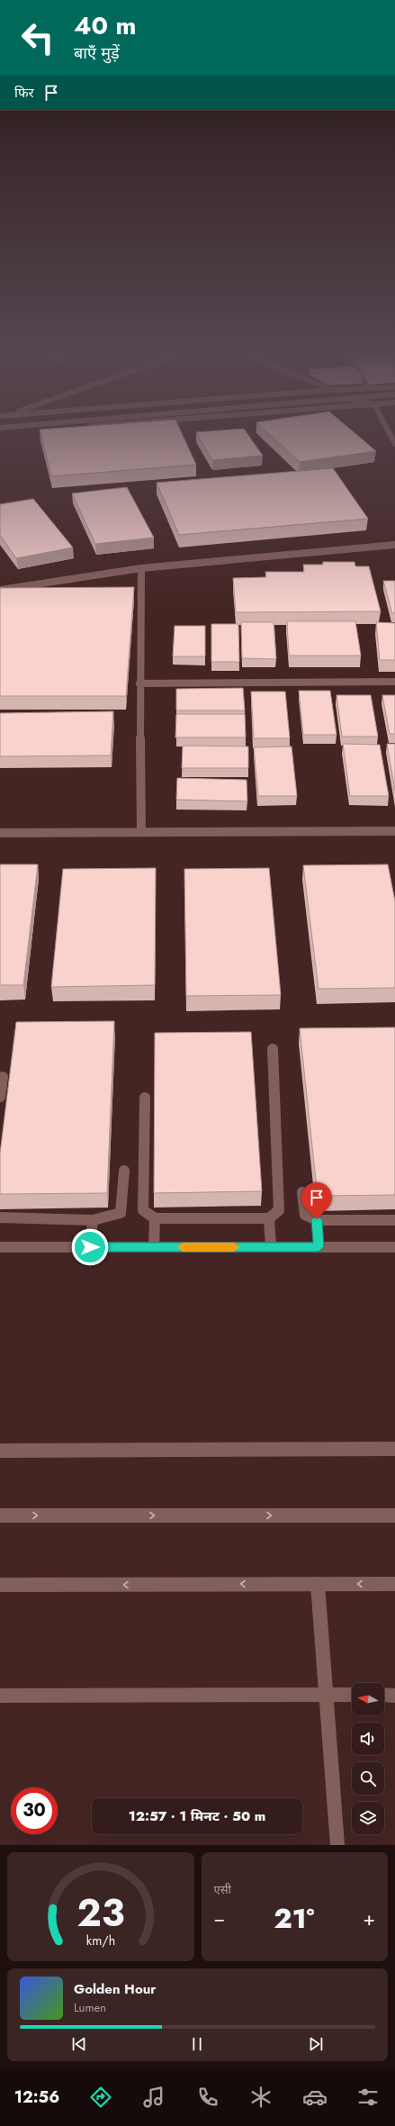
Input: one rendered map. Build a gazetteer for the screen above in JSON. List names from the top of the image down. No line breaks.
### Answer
{"north":"left","page":{"turn":["40 m","बाएँ मुड़ें"],"then":"फिर","limit":"30","trip":"12:57 · 1 मिनट · 50 m","tile":"एसी","heat":["−","21°","+"],"song":["Golden Hour","Lumen"],"tabs":"12:56","gauge":["23","km/h"]}}
